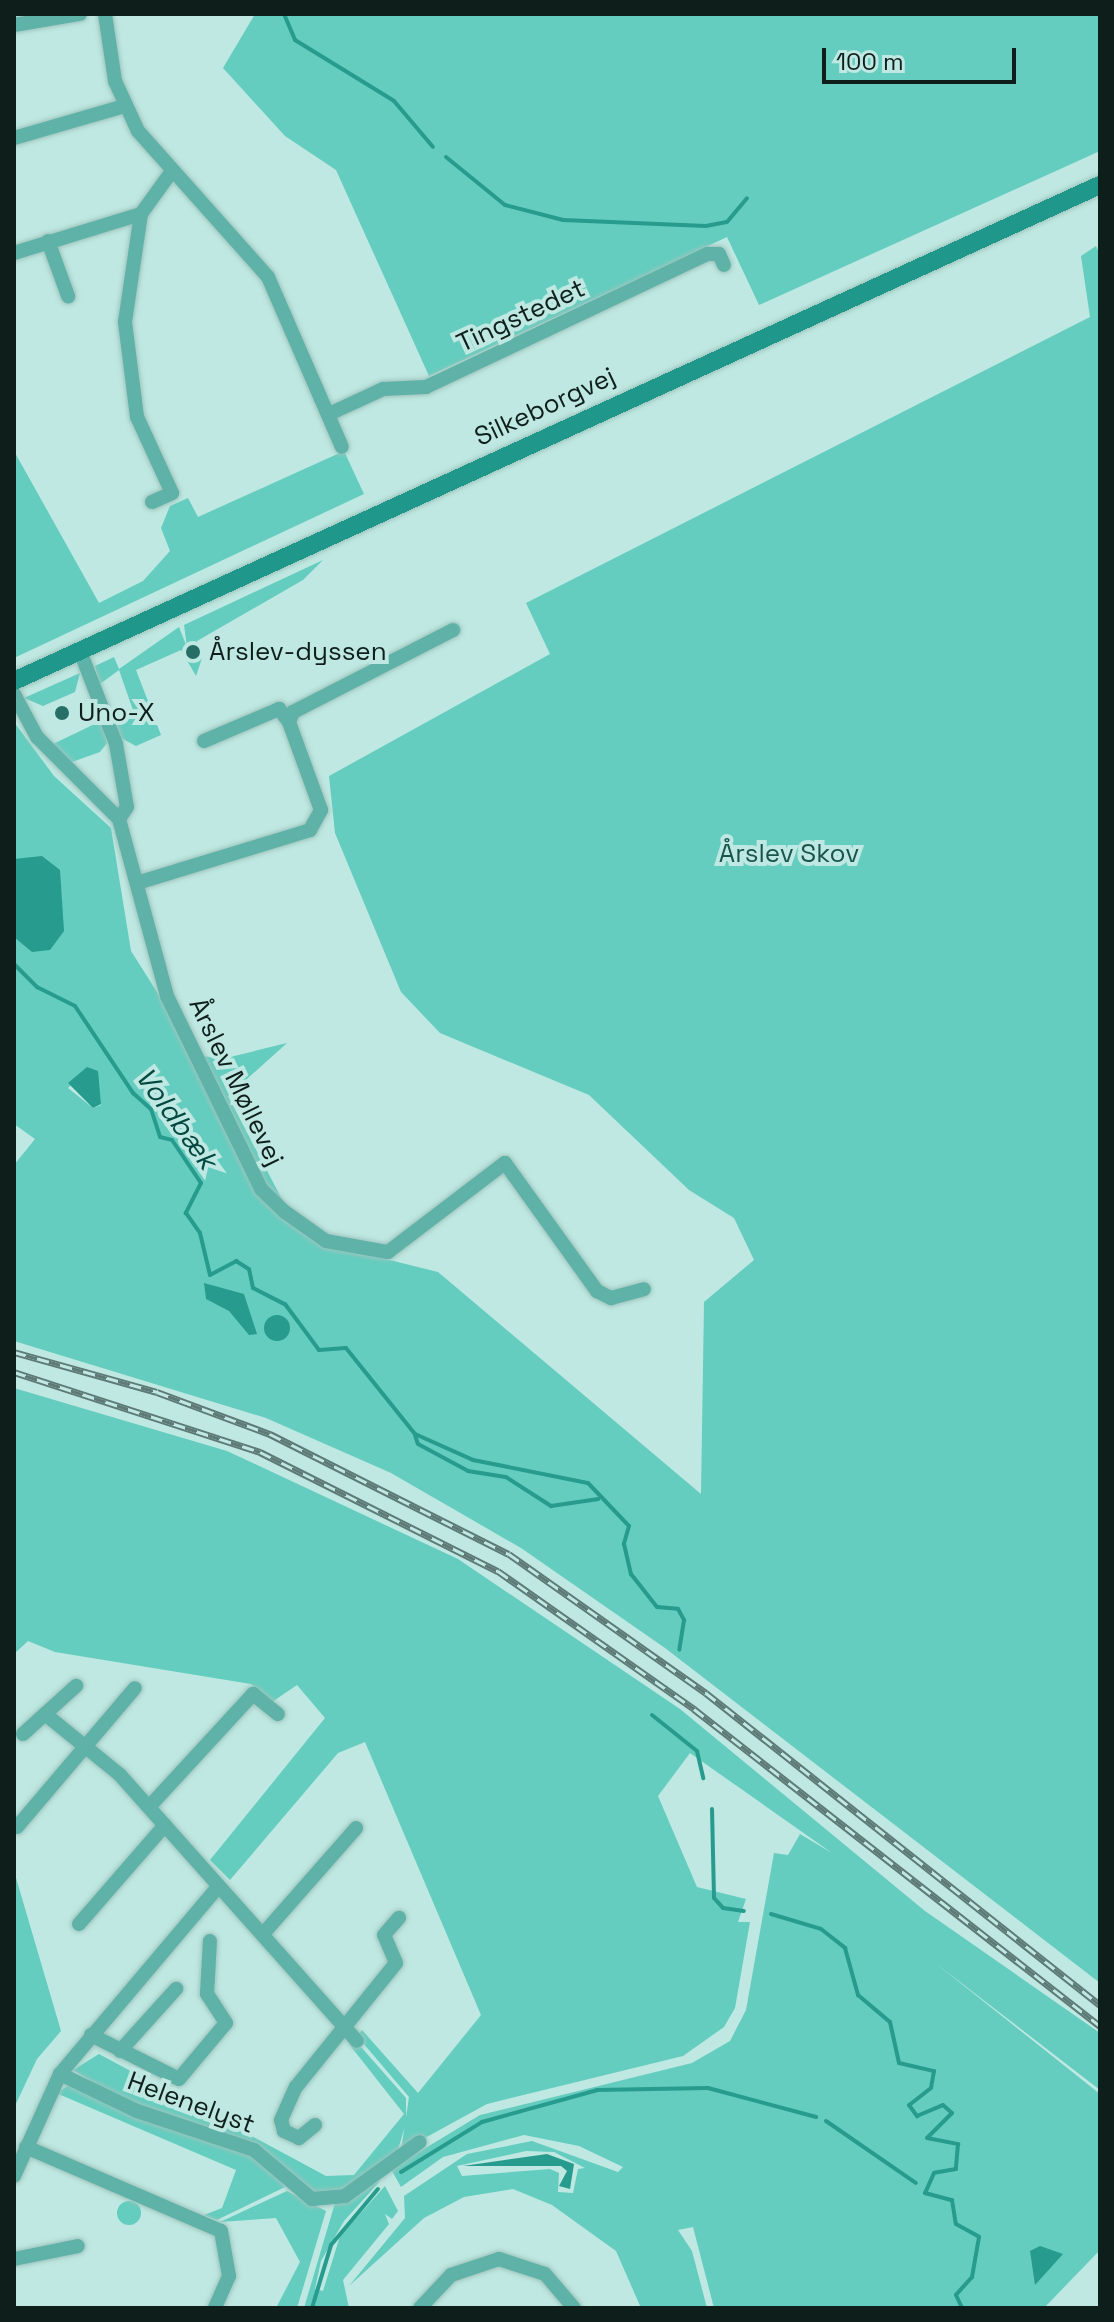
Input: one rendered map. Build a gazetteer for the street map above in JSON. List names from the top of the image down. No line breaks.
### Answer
{"streets":{"main road":["Silkeborgvej"],"street":["Tingstedet","Årslev Møllevej","Helenelyst"]},"crossings":[["Silkeborgvej","Årslev Møllevej"]],"water":["Voldbæk"],"parks":["Årslev Skov"],"places":["Årslev-dyssen","Uno-X"],"scale_bar":"100 m"}
